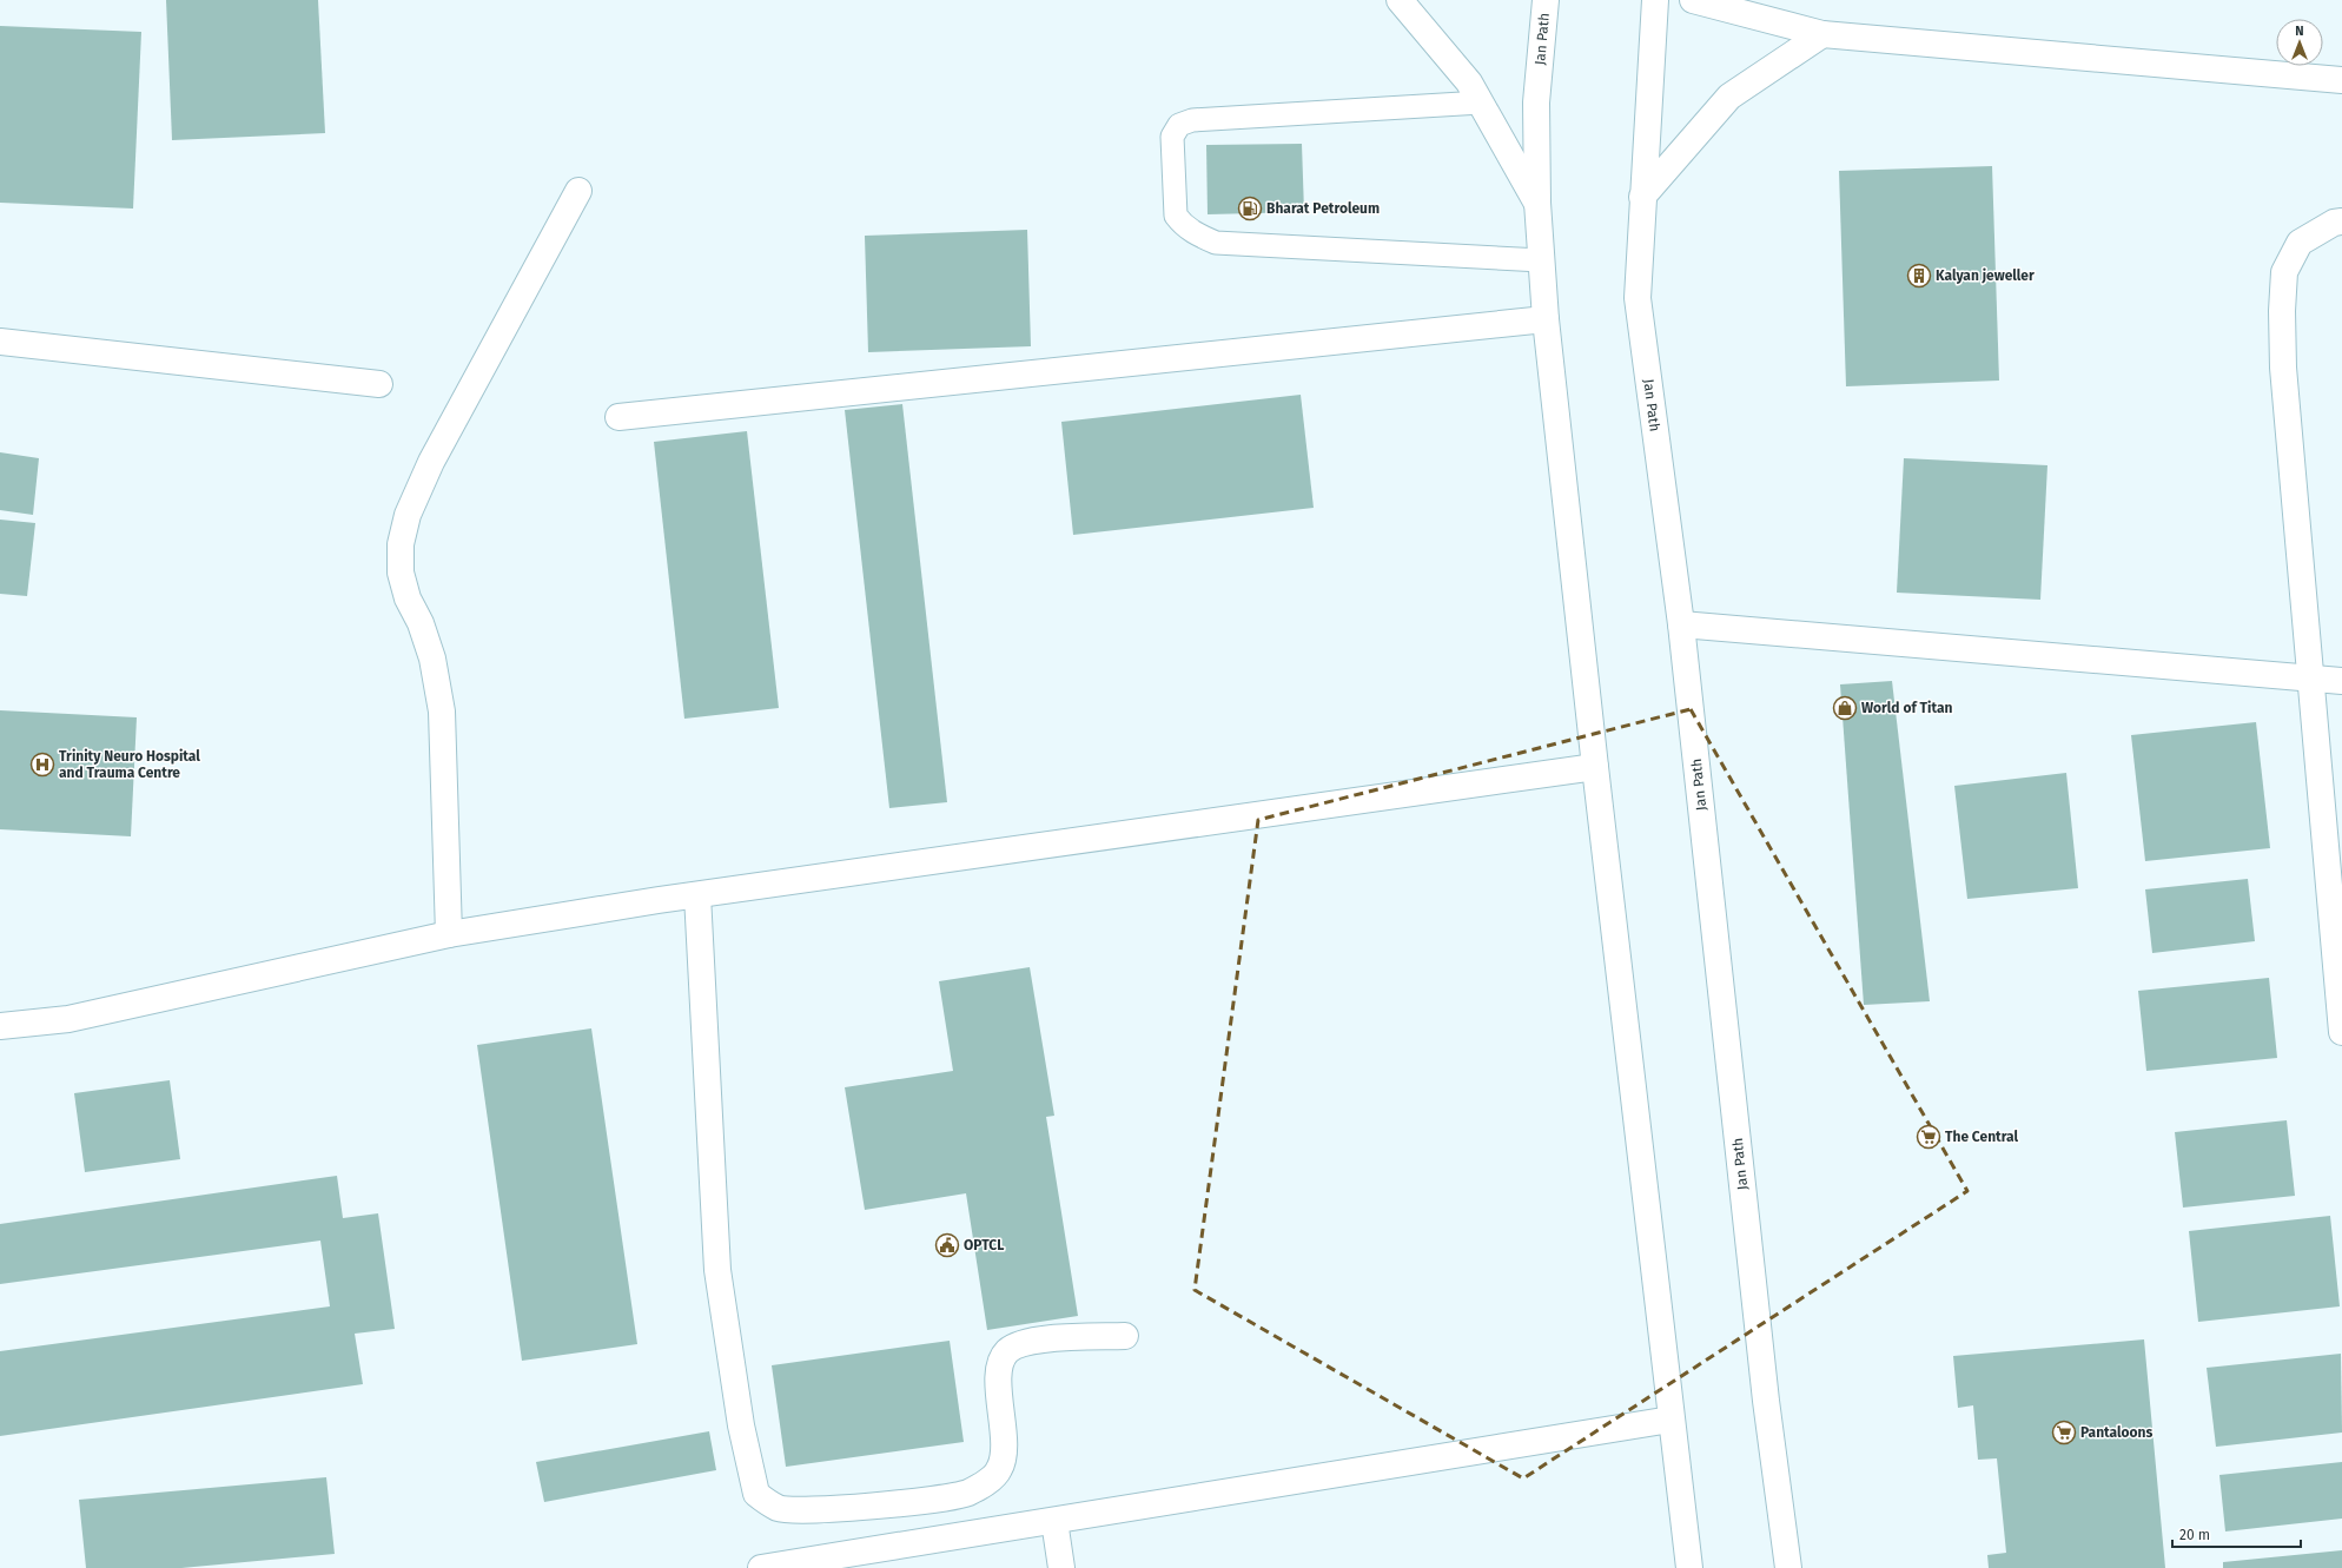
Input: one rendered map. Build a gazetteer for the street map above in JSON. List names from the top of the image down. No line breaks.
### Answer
{"streets":{"street":["Jan Path"]},"places":{"fuel station":["Bharat Petroleum"],"building":["Kalyan jeweller"],"shop":["World of Titan"],"hospital":["Trinity Neuro Hospital and Trauma Centre"],"supermarket":["The Central","Pantaloons"],"public building":["OPTCL"]},"scale_bar":"20 m","north":"top"}
